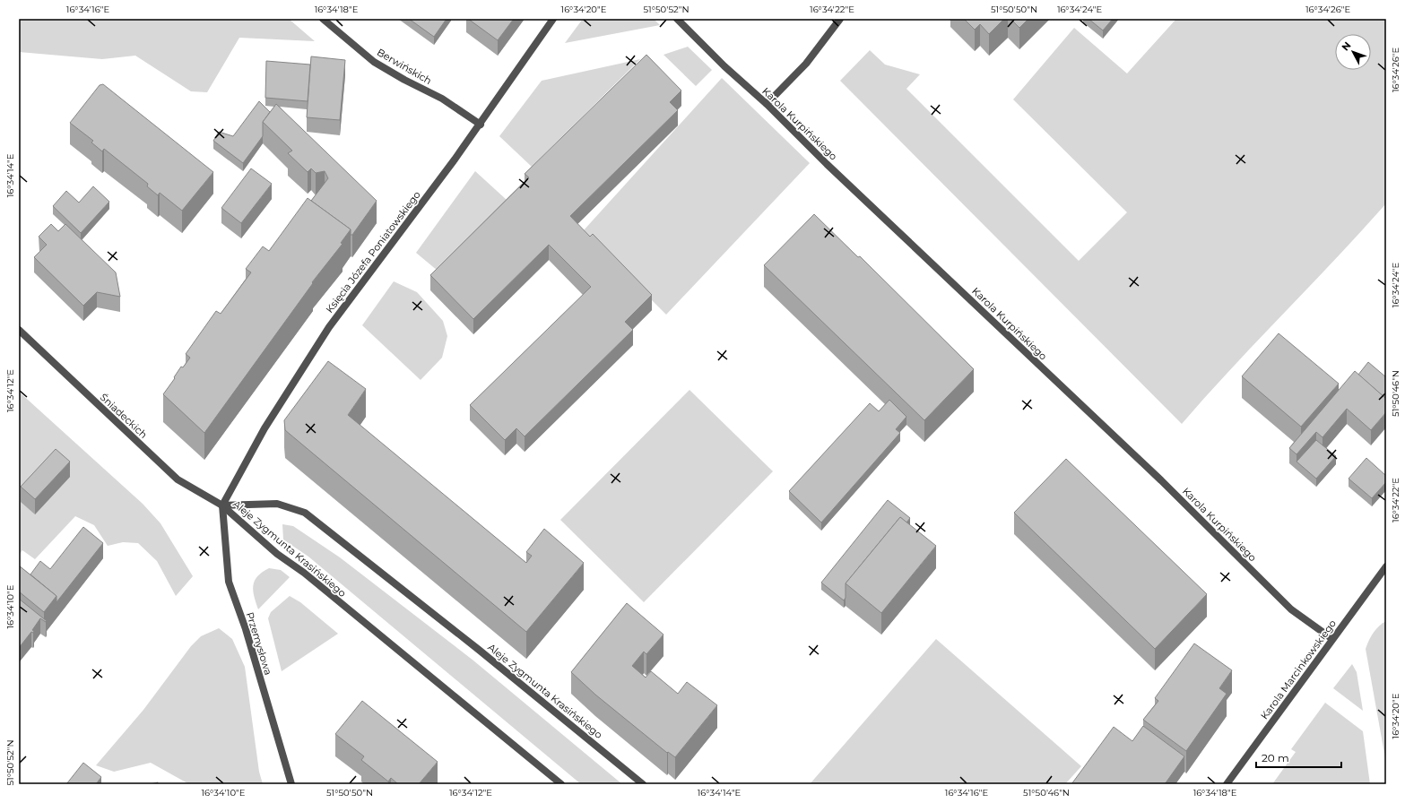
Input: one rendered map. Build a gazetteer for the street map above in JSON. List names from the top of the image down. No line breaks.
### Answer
{"streets":{"street":["Berwińskich","Karola Kurpińskiego","Księcia Józefa Poniatowskiego","Śniadeckich","Aleje Zygmunta Krasińskiego","Przemysłowa","Karola Marcinkowskiego"]},"crossings":[["Berwińskich","Księcia Józefa Poniatowskiego"],["Karola Kurpińskiego","Karola Marcinkowskiego"],["Księcia Józefa Poniatowskiego","Śniadeckich"],["Księcia Józefa Poniatowskiego","Aleje Zygmunta Krasińskiego"],["Księcia Józefa Poniatowskiego","Przemysłowa"],["Śniadeckich","Aleje Zygmunta Krasińskiego"],["Śniadeckich","Przemysłowa"],["Aleje Zygmunta Krasińskiego","Przemysłowa"]],"scale_bar":"20 m","north":"top left","coordinates":["16°34'16\"E","16°34'18\"E","16°34'20\"E","51°50'52\"N","16°34'22\"E","51°50'50\"N","16°34'24\"E","16°34'26\"E","16°34'14\"E","16°34'12\"E","51°50'46\"N","16°34'10\"E"]}
